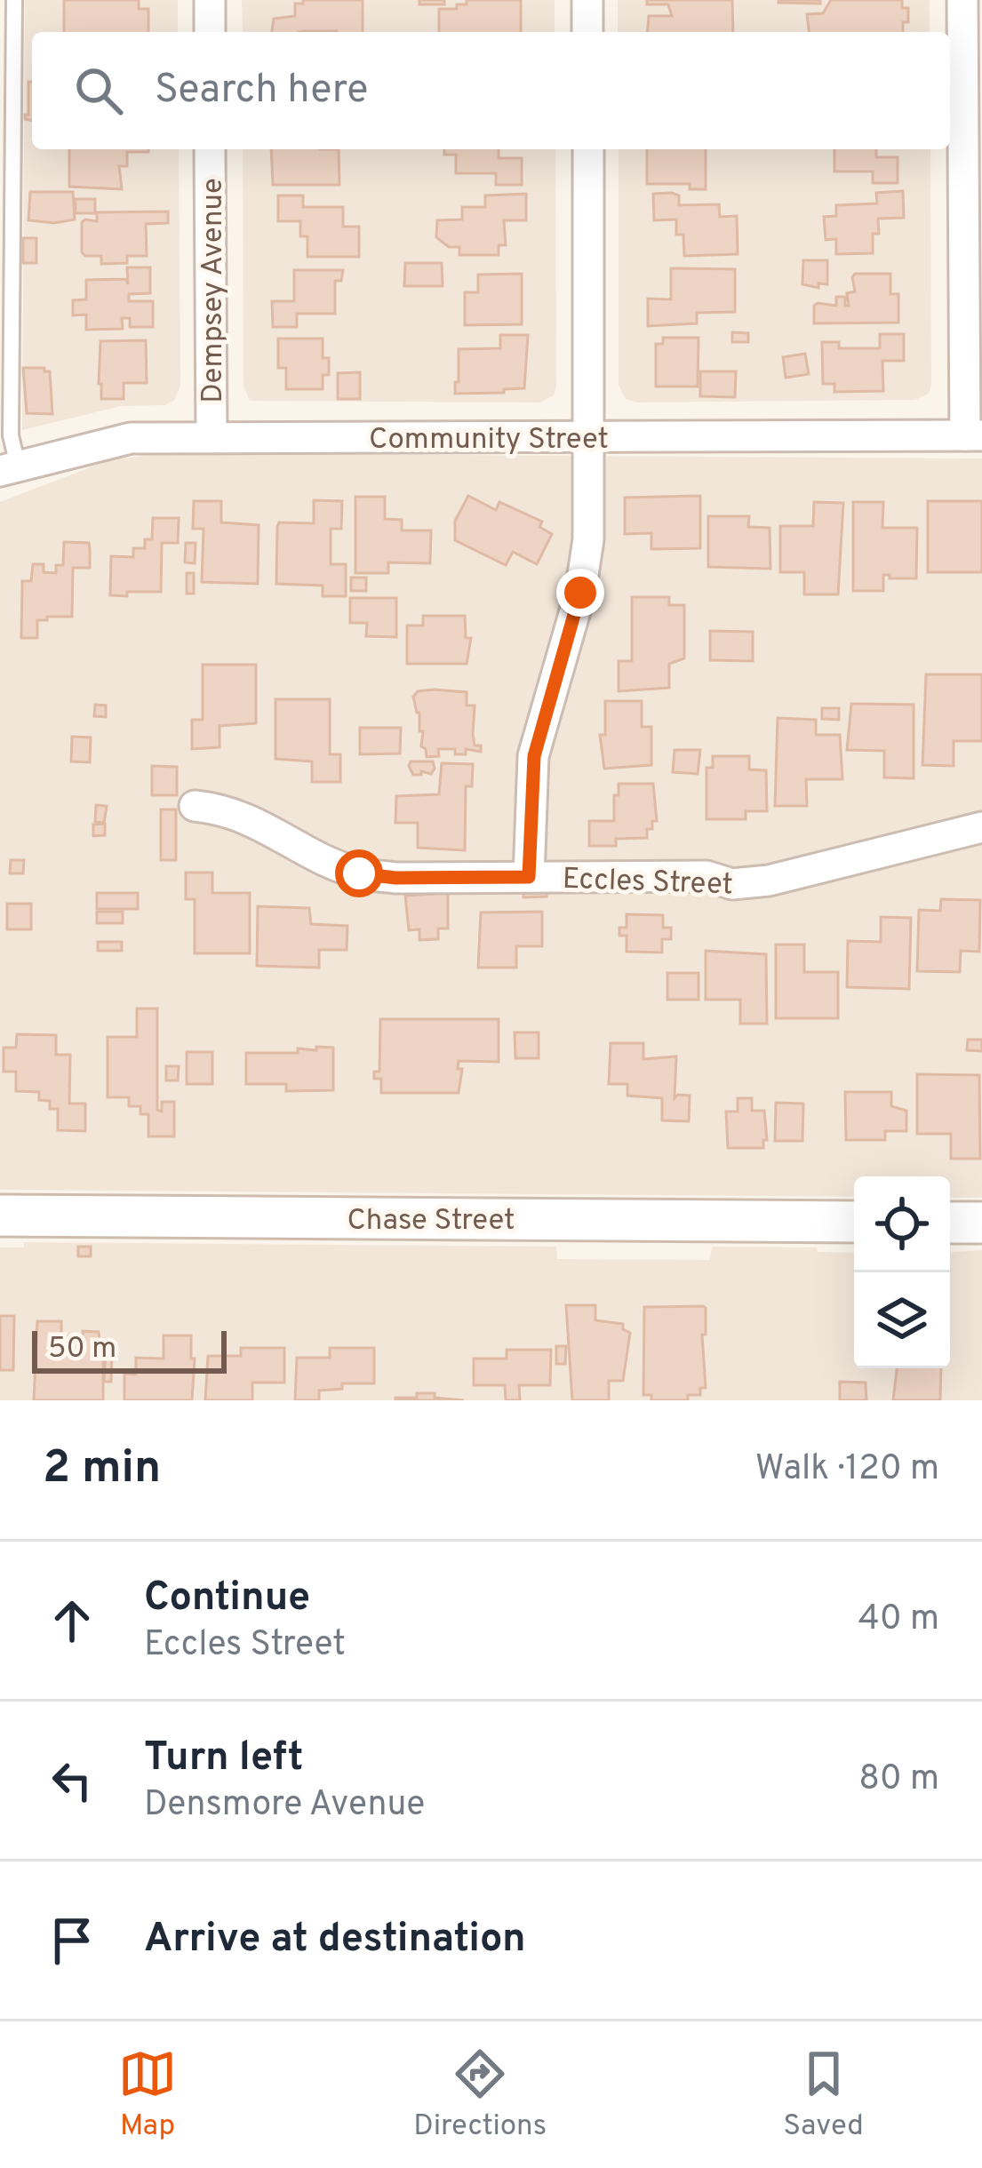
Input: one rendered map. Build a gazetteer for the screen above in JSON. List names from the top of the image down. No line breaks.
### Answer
{"streets":{"street":["Dempsey Avenue","Community Street","Eccles Street","Chase Street"]},"crossings":[["Dempsey Avenue","Community Street"]],"scale_bar":"50 m","page":{"search":"Search here","scale":"50 m","heading":["2 min","Walk · 120 m"],"list":[["Continue","Eccles Street","40 m"],["Turn left","Densmore Avenue","80 m"],"Arrive at destination"],"nav":["Map","Directions","Saved"]}}
